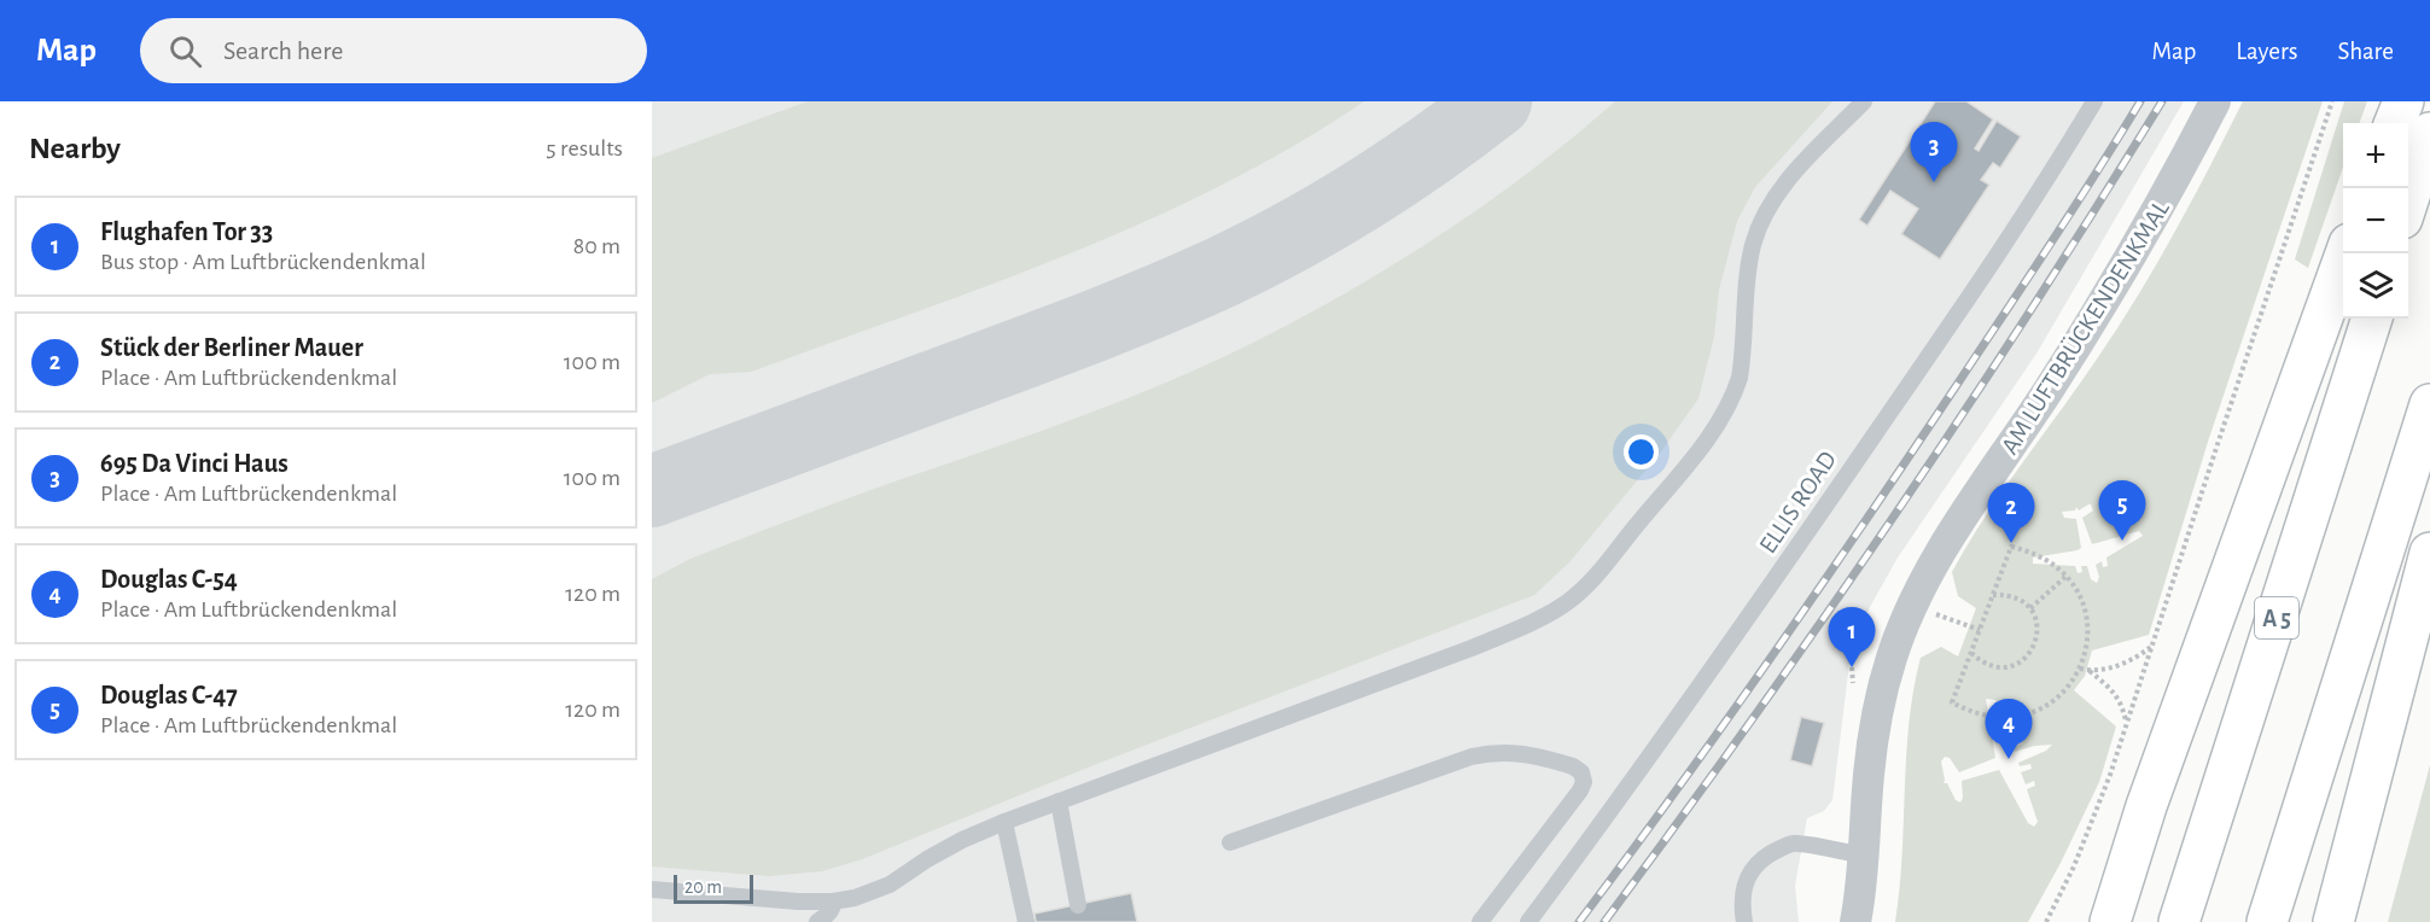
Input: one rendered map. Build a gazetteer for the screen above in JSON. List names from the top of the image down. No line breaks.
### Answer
{"streets":{"highway":["A 5"],"street":["AM LUFTBRÜCKENDENKMAL"],"lane":["ELLIS ROAD"]},"scale_bar":"20 m","page":{"header":"Map","search":"Search here","nav":["Map","Layers","Share"],"heading":["Nearby","5 results"],"pins":["3","5","2","1","4"],"map_buttons":["+","−"],"list":[{"mark":"1","name":"Flughafen Tor 33","note":"Bus stop · Am Luftbrückendenkmal","value":"80 m"},{"mark":"2","name":"Stück der Berliner Mauer","note":"Place · Am Luftbrückendenkmal","value":"100 m"},{"mark":"3","name":"695 Da Vinci Haus","note":"Place · Am Luftbrückendenkmal","value":"100 m"},{"mark":"4","name":"Douglas C-54","note":"Place · Am Luftbrückendenkmal","value":"120 m"},{"mark":"5","name":"Douglas C-47","note":"Place · Am Luftbrückendenkmal","value":"120 m"}],"scale":"20 m"}}
